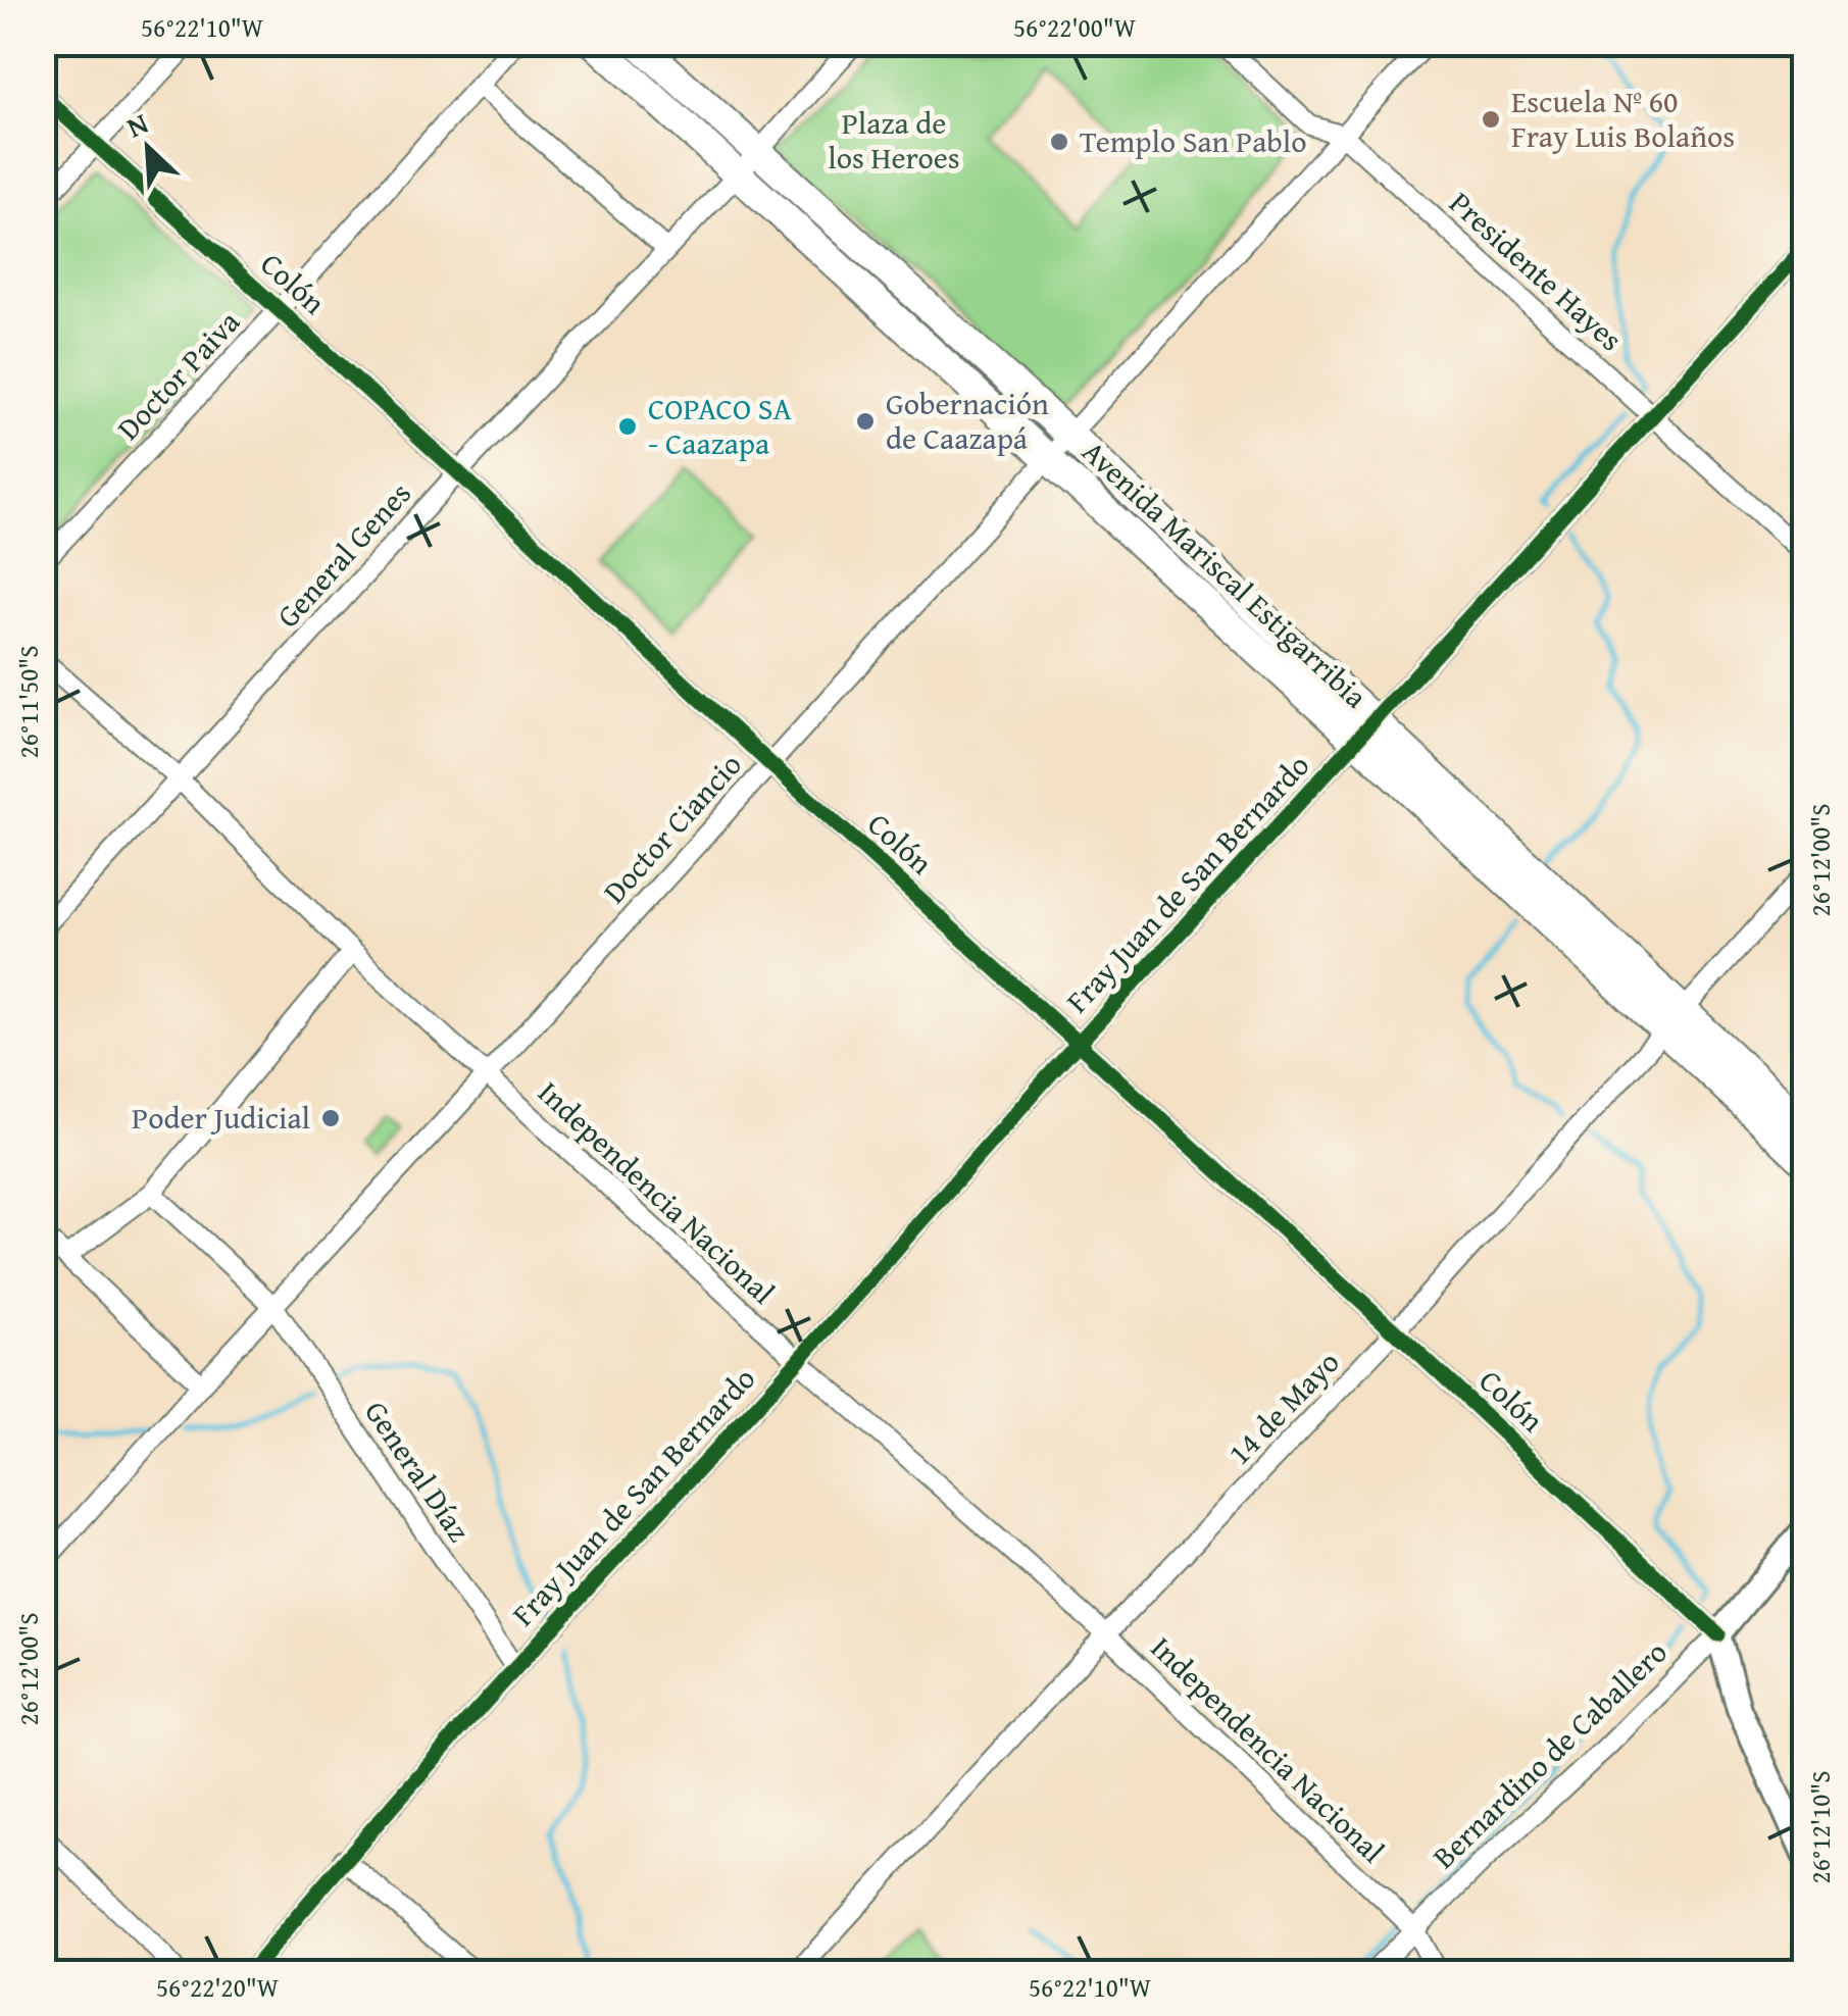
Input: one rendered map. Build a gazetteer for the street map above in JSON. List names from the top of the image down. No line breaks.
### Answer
{"streets":{"main road":["Avenida Mariscal Estigarribia"],"street":["Presidente Hayes","Colón","Doctor Paiva","General Genes","Doctor Ciancio","Fray Juan de San Bernardo","Independencia Nacional","14 de Mayo","General Díaz","Bernardino de Caballero"]},"crossings":[["Presidente Hayes","Doctor Ciancio"],["Presidente Hayes","Fray Juan de San Bernardo"],["Colón","Doctor Paiva"],["Colón","General Genes"],["Colón","Doctor Ciancio"],["Colón","Fray Juan de San Bernardo"],["Colón","14 de Mayo"],["Colón","Bernardino de Caballero"],["General Genes","Avenida Mariscal Estigarribia"],["General Genes","Independencia Nacional"],["Avenida Mariscal Estigarribia","Doctor Ciancio"],["Avenida Mariscal Estigarribia","Fray Juan de San Bernardo"],["Avenida Mariscal Estigarribia","14 de Mayo"],["Doctor Ciancio","Independencia Nacional"],["Doctor Ciancio","General Díaz"],["Fray Juan de San Bernardo","Independencia Nacional"],["Fray Juan de San Bernardo","General Díaz"],["Independencia Nacional","14 de Mayo"],["Independencia Nacional","Bernardino de Caballero"]],"parks":["Plaza de los Heroes"],"places":["Escuela Nº 60 Fray Luis Bolaños","Templo San Pablo","Gobernación de Caazapá","COPACO SA - Caazapa","Poder Judicial"],"north":"top left","coordinates":["56°22'10\"W","56°22'00\"W","26°11'50\"S","26°12'00\"S","26°12'10\"S","56°22'20\"W"]}
